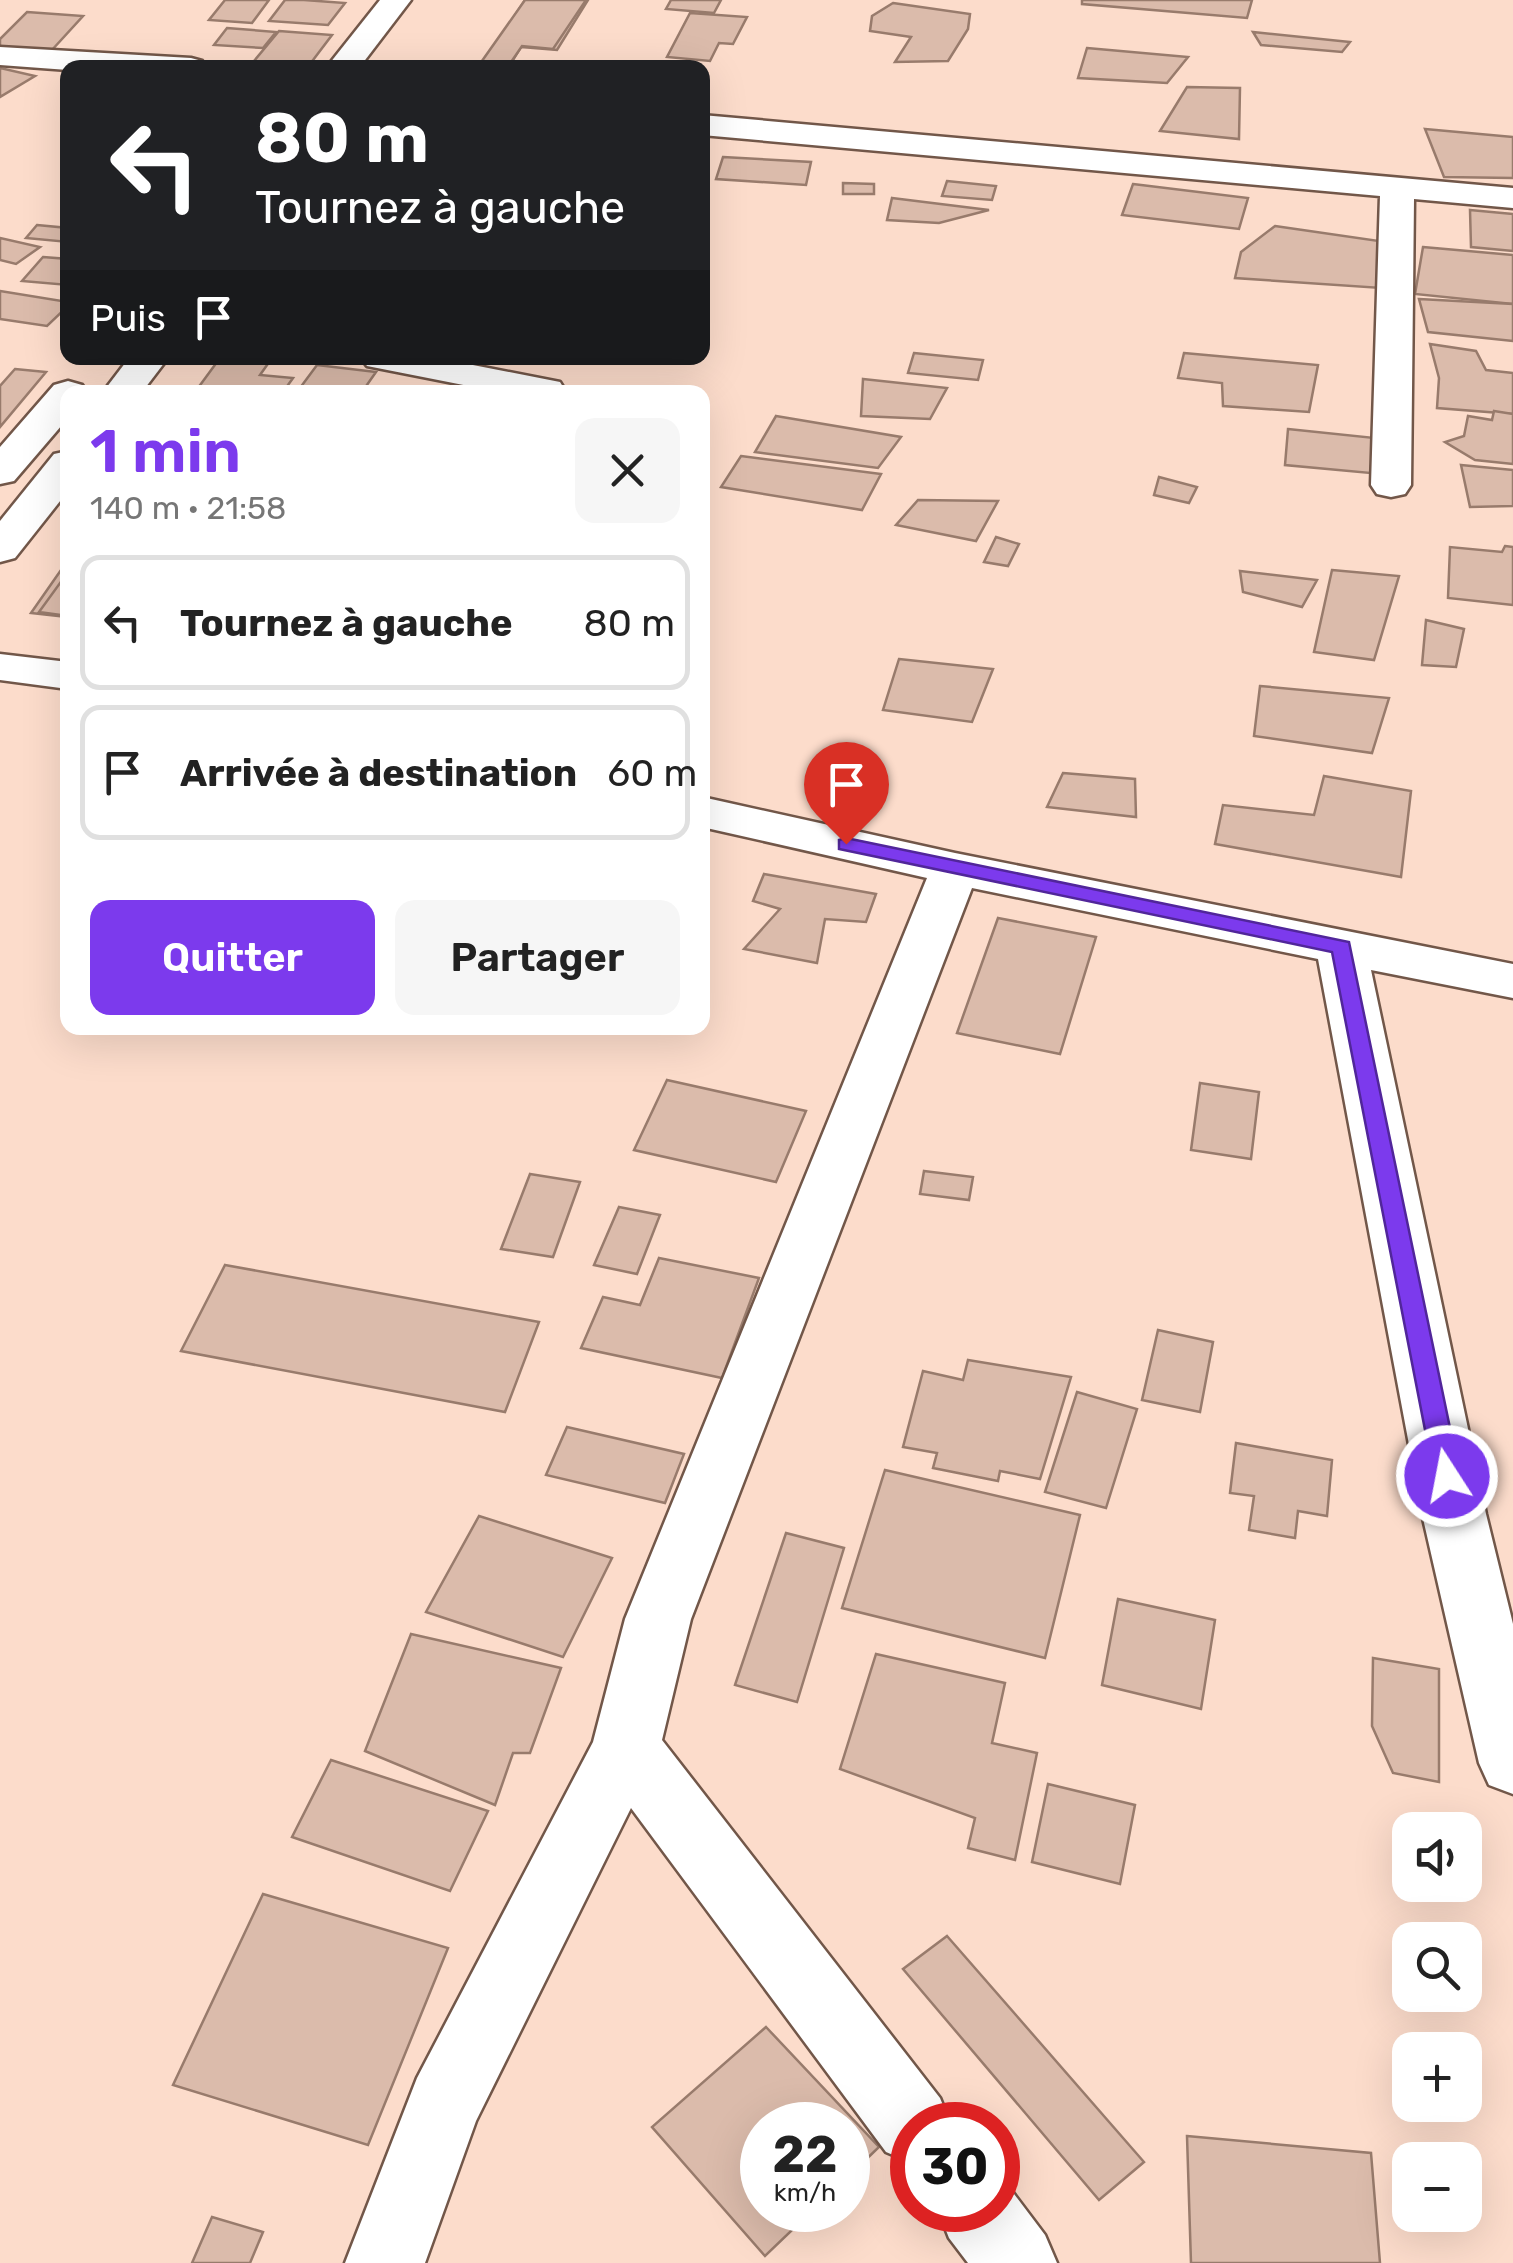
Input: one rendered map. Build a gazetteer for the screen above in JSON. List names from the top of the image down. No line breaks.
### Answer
{"page":{"turn":["80 m","Tournez à gauche"],"then":"Puis","heading":["1 min","140 m · 21:58"],"list":[{"name":"Tournez à gauche","value":"80 m"},{"name":"Arrivée à destination","value":"60 m"}],"buttons":["Quitter","Partager"],"map_buttons":["+","−"],"speed":"22 km/h","limit":"30"}}
